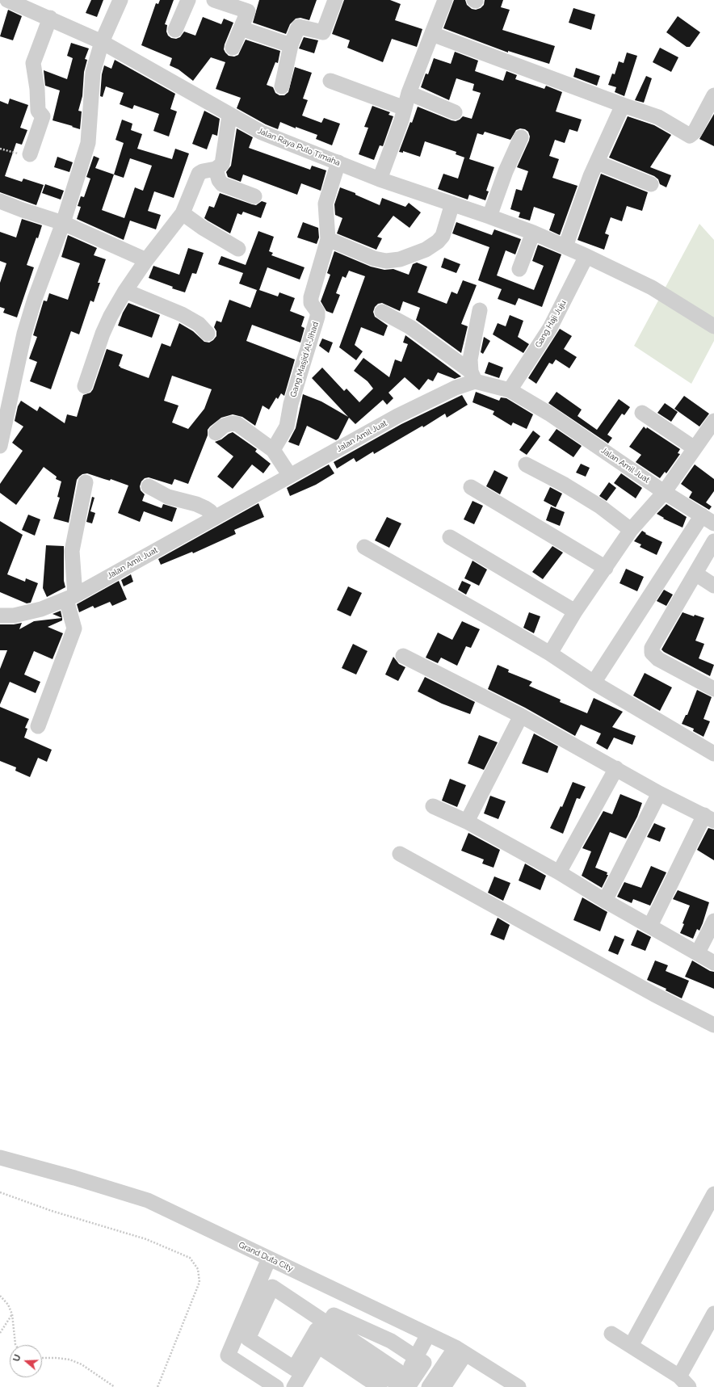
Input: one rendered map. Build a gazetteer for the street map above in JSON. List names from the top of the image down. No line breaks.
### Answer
{"streets":{"street":["Jalan Raya Pulo Timaha","Gang Haji Juju","Gang Masjid Al-Jihad","Jalan Amil Juat","Grand Duta City"]},"crossings":[["Jalan Raya Pulo Timaha","Gang Haji Juju"],["Jalan Raya Pulo Timaha","Gang Masjid Al-Jihad"],["Gang Haji Juju","Jalan Amil Juat"]],"north":"left"}
